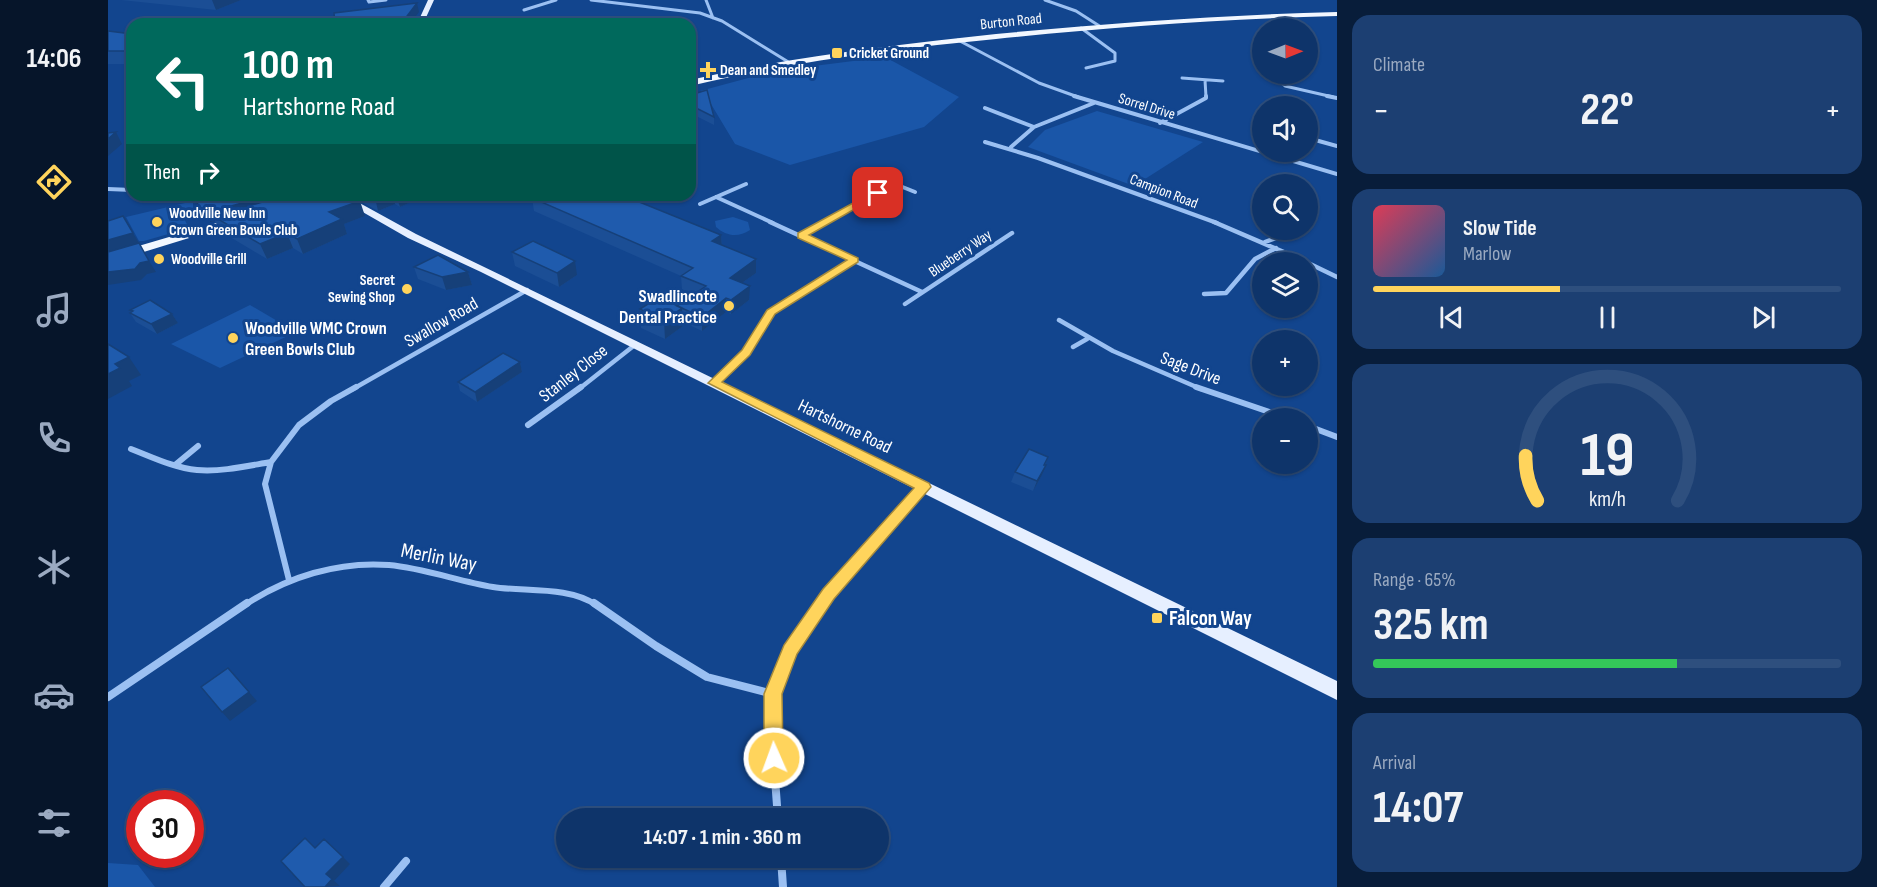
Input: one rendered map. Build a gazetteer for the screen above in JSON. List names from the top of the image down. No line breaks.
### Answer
{"streets":{"highway":["Burton Road"],"main road":["Hartshorne Road"],"street":["Sorrel Drive","Campion Road","Blueberry Way","Swallow Road","Sage Drive","Stanley Close","Merlin Way"]},"crossings":[["Burton Road","Sorrel Drive"],["Swallow Road","Hartshorne Road"],["Swallow Road","Merlin Way"],["Stanley Close","Hartshorne Road"]],"places":{"transit":["Cricket Ground","Falcon Way"],"health":["Dean and Smedley"],"other":["Woodville New Inn Crown Green Bowls Club","Woodville Grill","Secret Sewing Shop","Swadlincote Dental Practice","Woodville WMC Crown Green Bowls Club"]},"north":"right","page":{"tabs":"14:06","tile":["Climate",["Range · 65%","325 km"],["Arrival","14:07"]],"map_buttons":["+","−"],"turn":["100 m","Hartshorne Road"],"heat":["−","22°","+"],"then":"Then","song":["Slow Tide","Marlow"],"limit":"30","trip":"14:07 · 1 min · 360 m","gauge":["19","km/h"]}}
